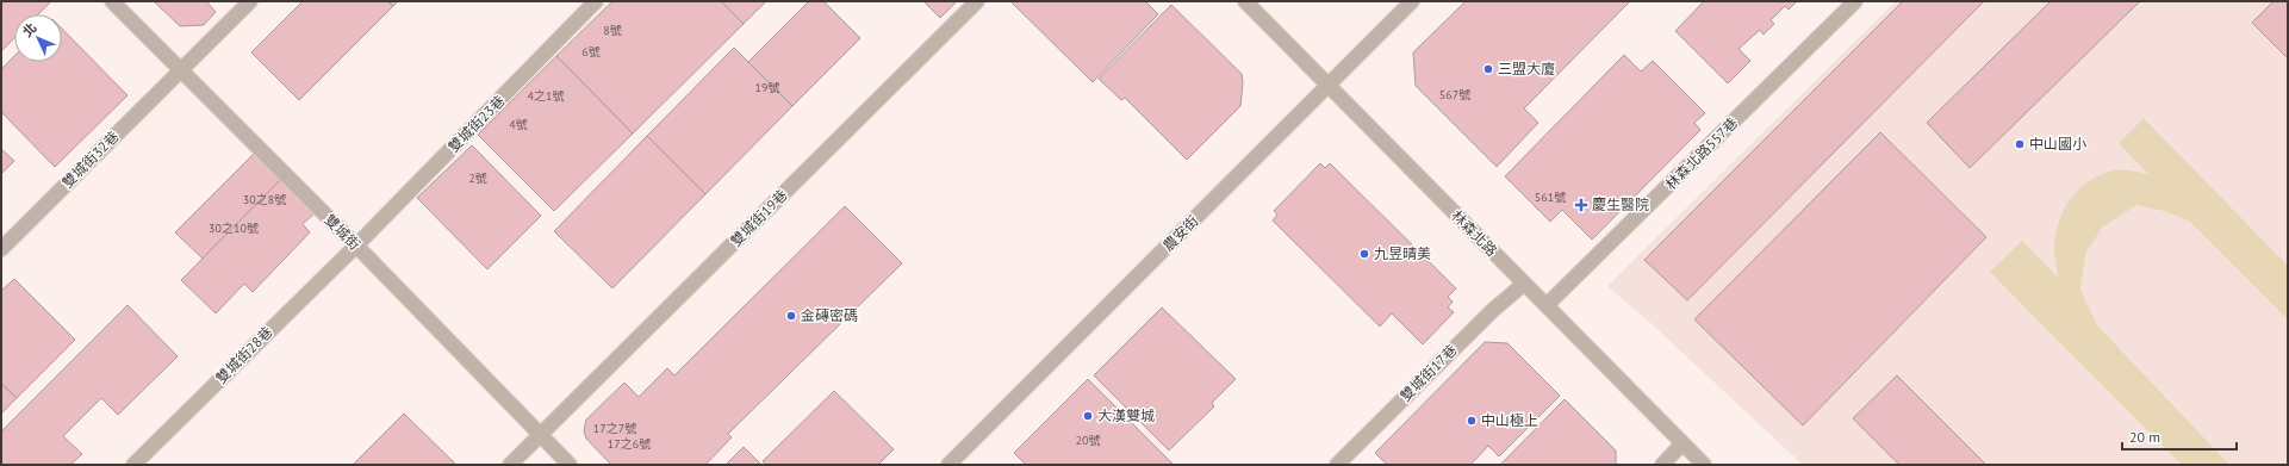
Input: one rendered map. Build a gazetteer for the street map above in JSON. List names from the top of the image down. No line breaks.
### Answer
{"streets":{"street":["雙城街23巷","林森北路557巷","雙城街32巷","雙城街19巷","雙城街","農安街","林森北路","雙城街28巷","雙城街17巷"]},"crossings":[["雙城街23巷","雙城街"],["雙城街23巷","雙城街28巷"],["林森北路557巷","林森北路"],["雙城街32巷","雙城街"],["雙城街19巷","雙城街"],["雙城街","雙城街28巷"],["農安街","林森北路"],["林森北路","雙城街17巷"]],"places":{"other":["三盟大廈","中山國小","九昱晴美","金磚密碼","大漢雙城","中山極上"],"health":["慶生醫院"]},"house_numbers":["8號","6號","19號","567號","4之1號","4號","2號","561號","30之8號","30之10號","17之7號","20號","17之6號"],"scale_bar":"20 m","north":"top left"}
